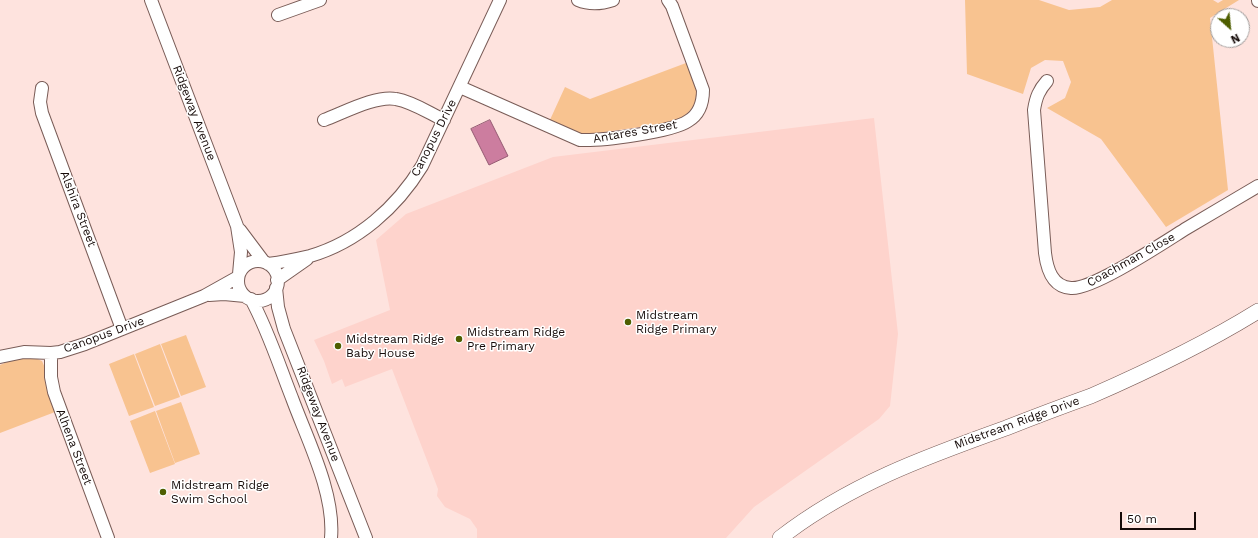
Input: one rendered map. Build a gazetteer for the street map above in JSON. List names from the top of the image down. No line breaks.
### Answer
{"streets":{"street":["Ridgeway Avenue","Antares Street","Canopus Drive","Alshira Street","Coachman Close","Midstream Ridge Drive","Alhena Street"]},"crossings":[["Ridgeway Avenue","Canopus Drive"],["Antares Street","Canopus Drive"],["Canopus Drive","Alshira Street"],["Canopus Drive","Alhena Street"]],"places":["Midstream Ridge Primary","Midstream Ridge Pre Primary","Midstream Ridge Baby House","Midstream Ridge Swim School"],"scale_bar":"50 m","north":"bottom right"}
